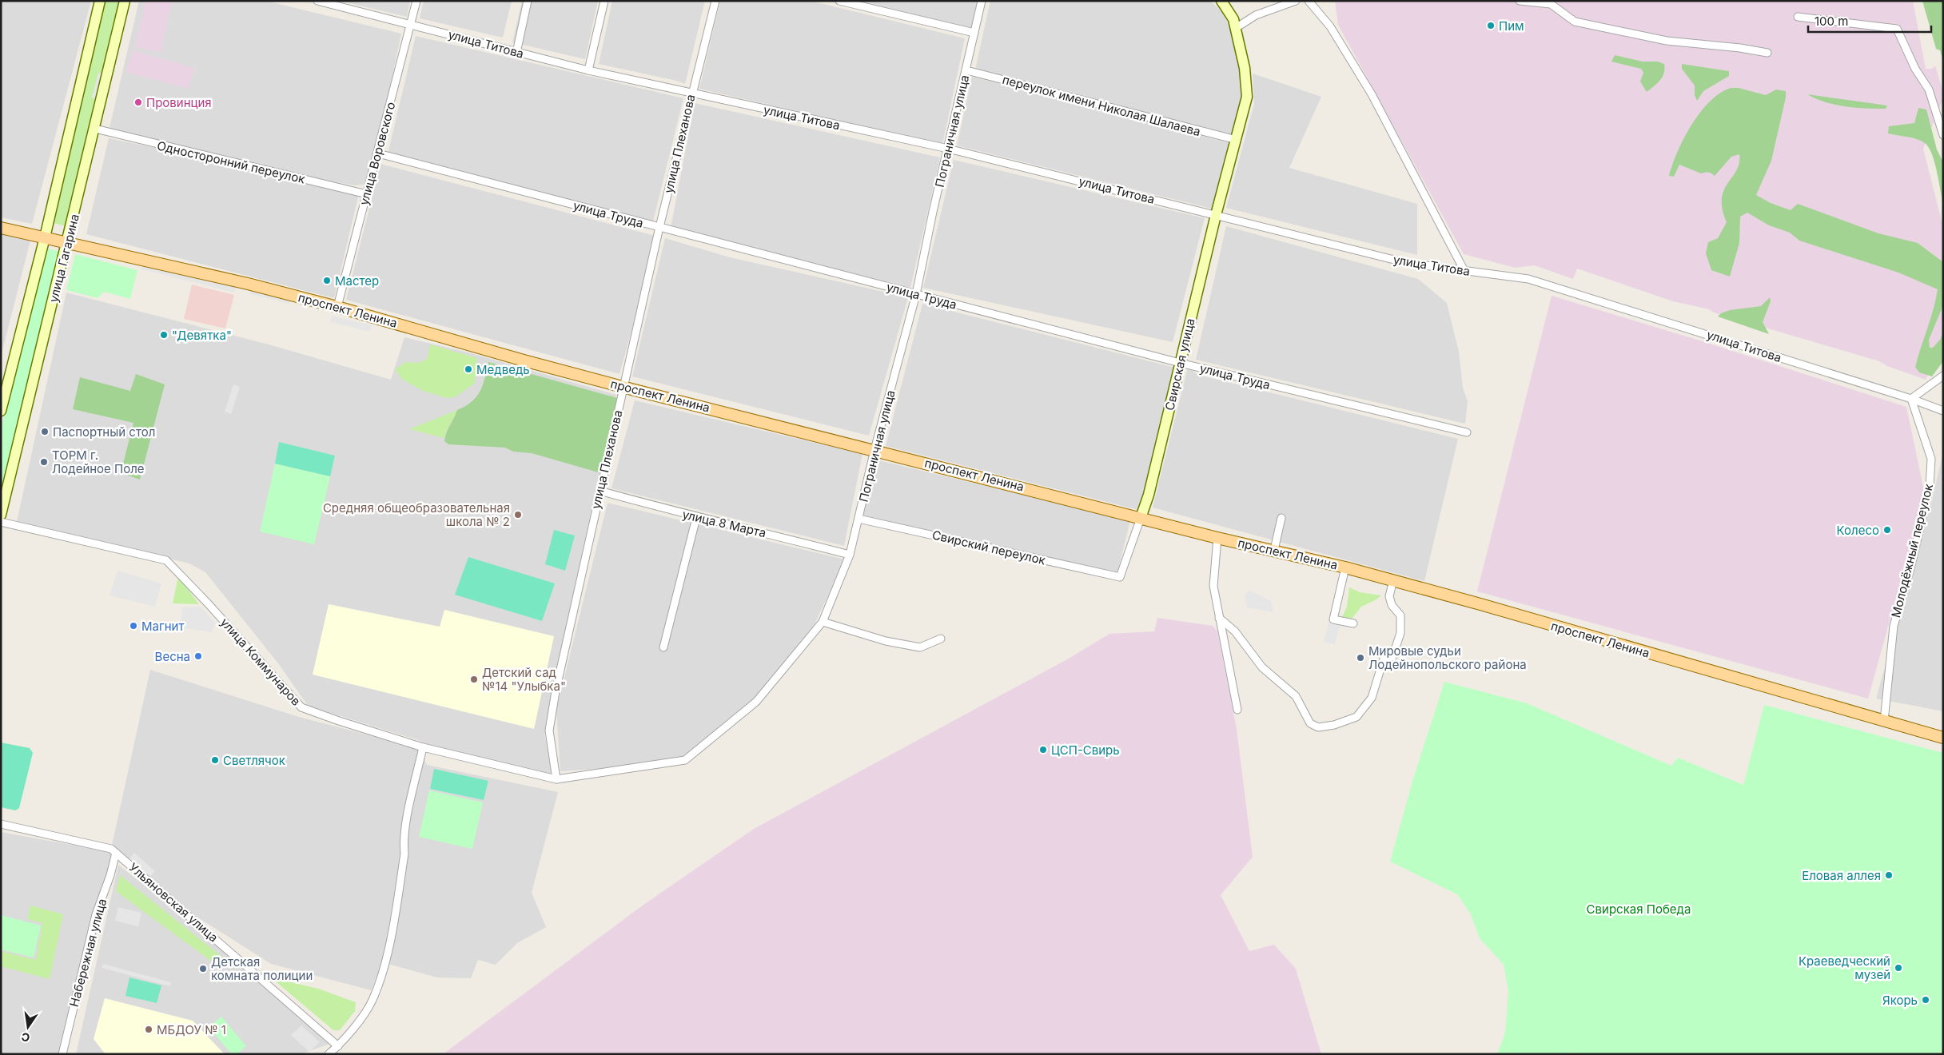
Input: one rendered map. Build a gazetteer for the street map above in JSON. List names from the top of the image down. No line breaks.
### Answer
{"streets":{"main road":["проспект Ленина"],"street":["улица Титова","переулок имени Николая Шалаева","Пограничная улица","улица Плеханова","улица Воровского","Односторонний переулок","улица Труда","улица Гагарина","Свирская улица","улица 8 Марта","Свирский переулок","Молодёжный переулок","улица Коммунаров","Ульяновская улица","Набережная улица"]},"crossings":[["улица Титова","Пограничная улица"],["улица Титова","улица Плеханова"],["улица Титова","улица Воровского"],["улица Титова","Свирская улица"],["улица Титова","Молодёжный переулок"],["переулок имени Николая Шалаева","Пограничная улица"],["переулок имени Николая Шалаева","Свирская улица"],["Пограничная улица","улица Труда"],["Пограничная улица","проспект Ленина"],["Пограничная улица","улица 8 Марта"],["Пограничная улица","Свирский переулок"],["Пограничная улица","улица Коммунаров"],["улица Плеханова","улица Труда"],["улица Плеханова","проспект Ленина"],["улица Плеханова","улица 8 Марта"],["улица Плеханова","улица Коммунаров"],["улица Воровского","Односторонний переулок"],["улица Воровского","улица Труда"],["улица Воровского","проспект Ленина"],["Односторонний переулок","улица Гагарина"],["улица Труда","Свирская улица"],["улица Гагарина","проспект Ленина"],["проспект Ленина","Свирская улица"],["проспект Ленина","Молодёжный переулок"],["Свирская улица","Свирский переулок"],["Ульяновская улица","Набережная улица"]],"parks":["Свирская Победа"],"places":["Пим","Провинция","Мастер","\"Девятка\"","Медведь","Паспортный стол","ТОРМ г. Лодейное Поле","Средняя общеобразовательная школа № 2","Колесо","Магнит","Весна","Мировые судьи Лодейнопольского района","Детский сад №14 \"Улыбка\"","ЦСП-Свирь","Светлячок","Еловая аллея","Краеведческий музей","Детская комната полиции","Якорь","МБДОУ № 1"],"scale_bar":"100 m","north":"bottom"}
